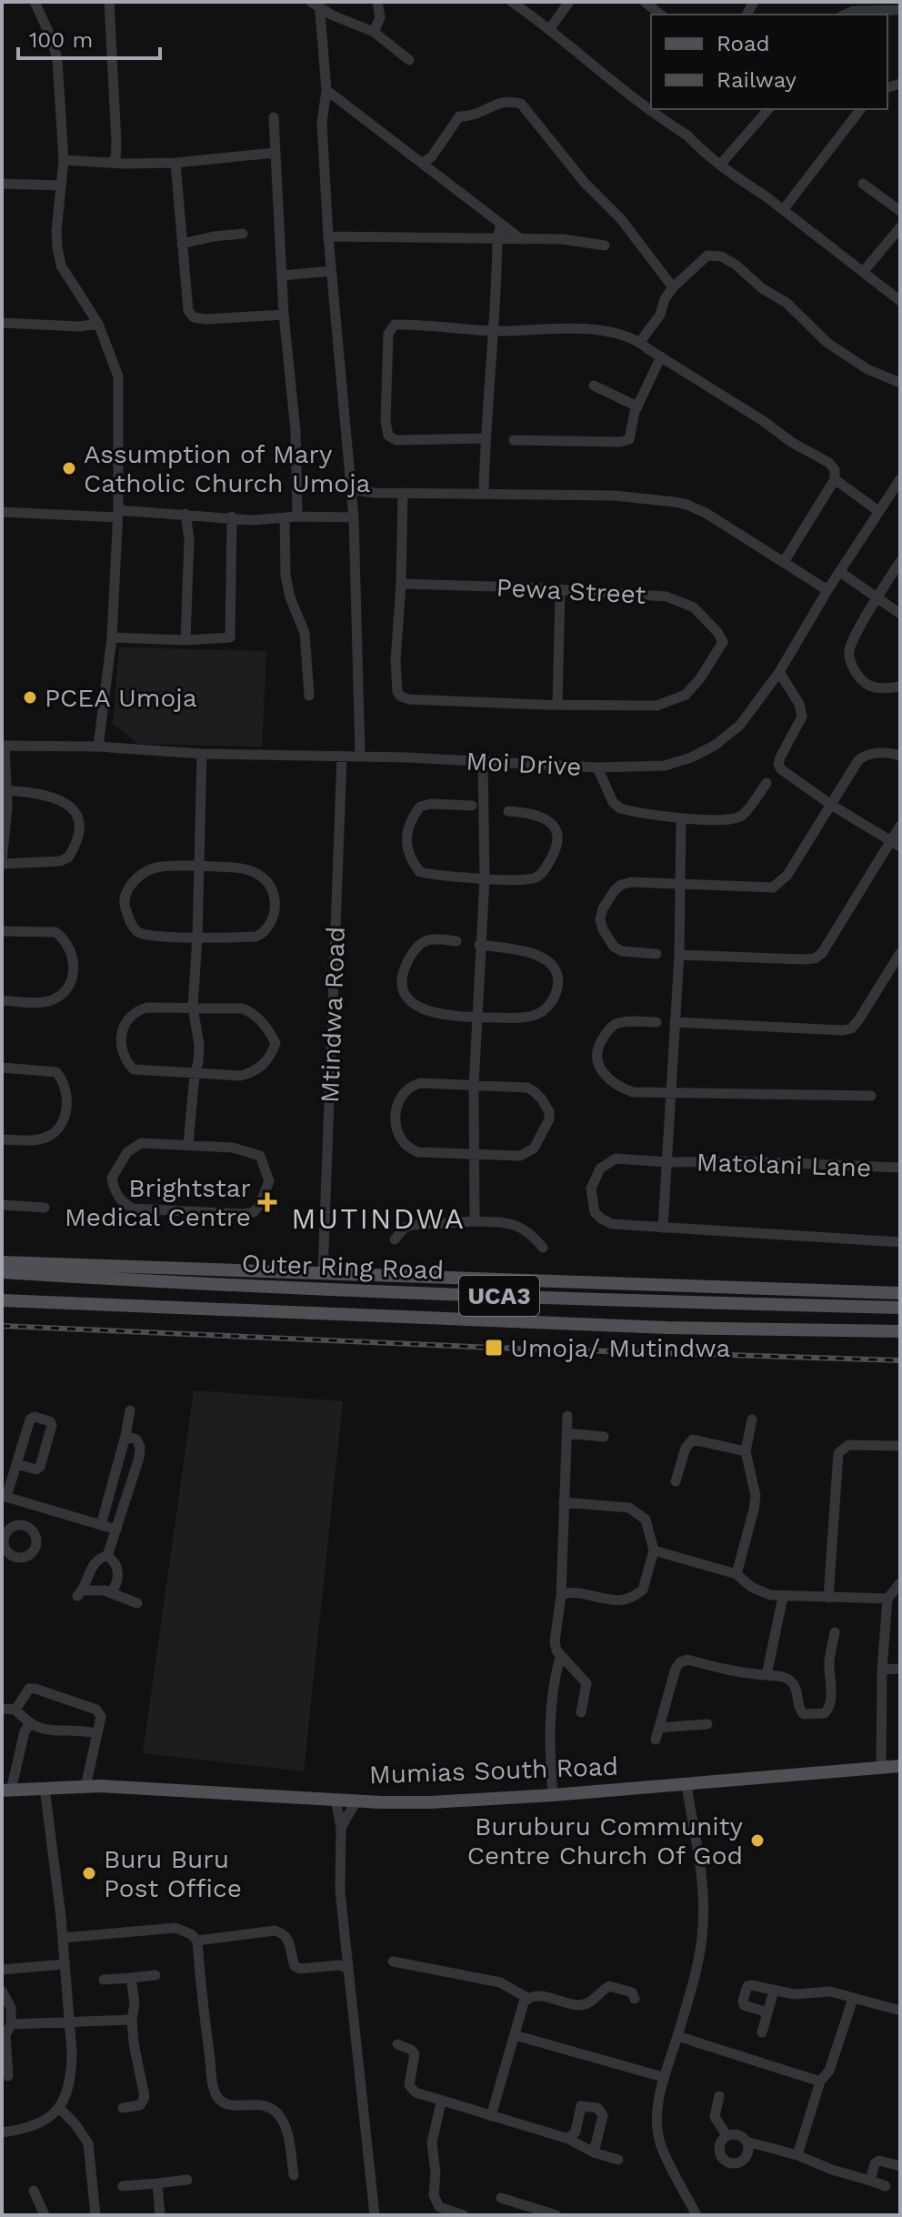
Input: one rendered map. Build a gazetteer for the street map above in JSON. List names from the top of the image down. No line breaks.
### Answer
{"streets":{"main road":["Outer Ring Road","UCA3","Mumias South Road"],"street":["Pewa Street","Moi Drive","Mtindwa Road","Matolani Lane"]},"crossings":[["Moi Drive","Mtindwa Road"],["Mtindwa Road","UCA3"]],"districts":["MUTINDWA"],"places":{"other":["Assumption of Mary Catholic Church Umoja","PCEA Umoja","Buruburu Community Centre Church Of God","Buru Buru Post Office"],"health":["Brightstar Medical Centre"],"transit":["Umoja/ Mutindwa"]},"legend":["Road","Railway"],"scale_bar":"100 m"}
